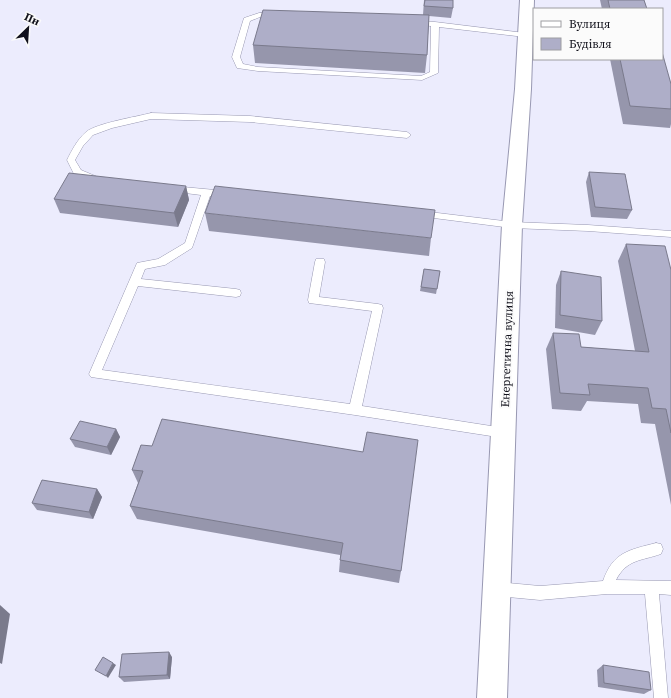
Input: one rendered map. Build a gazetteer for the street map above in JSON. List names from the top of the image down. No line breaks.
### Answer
{"streets":{"street":["Енергетична вулиця"]},"legend":["Вулиця","Будівля"],"north":"top right"}
